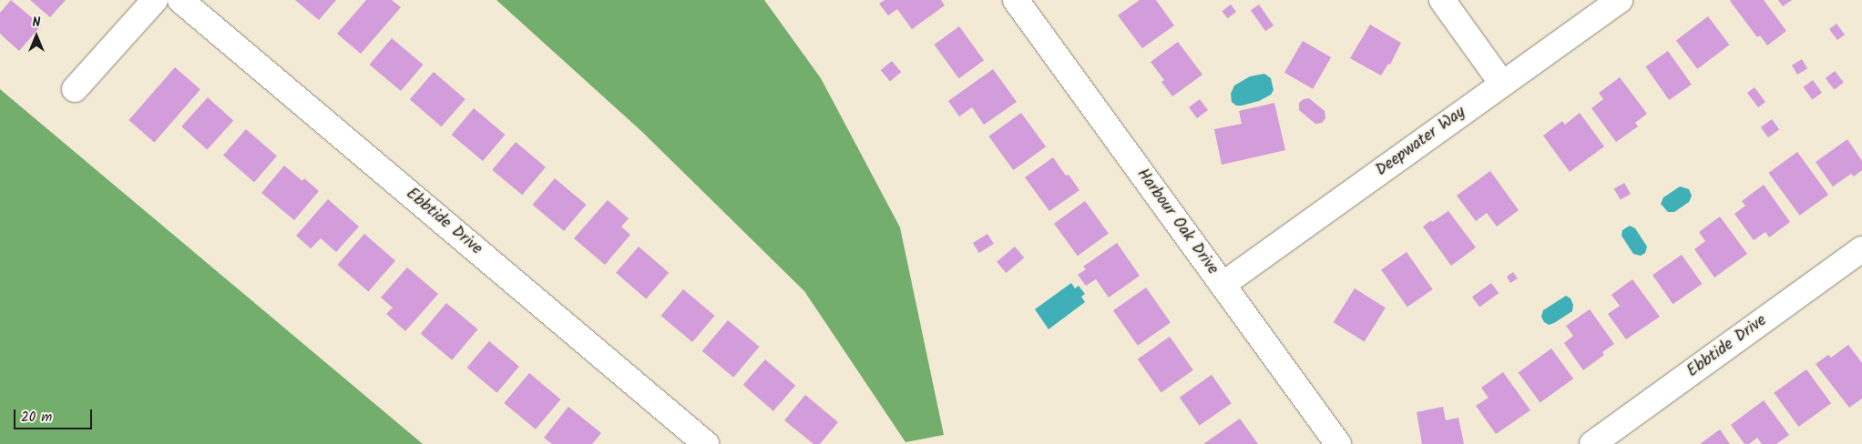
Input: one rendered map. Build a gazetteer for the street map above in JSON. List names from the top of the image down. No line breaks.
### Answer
{"streets":{"street":["Deepwater Way","Ebbtide Drive","Harbour Oak Drive"]},"crossings":[["Deepwater Way","Harbour Oak Drive"]],"scale_bar":"20 m","north":"top"}
